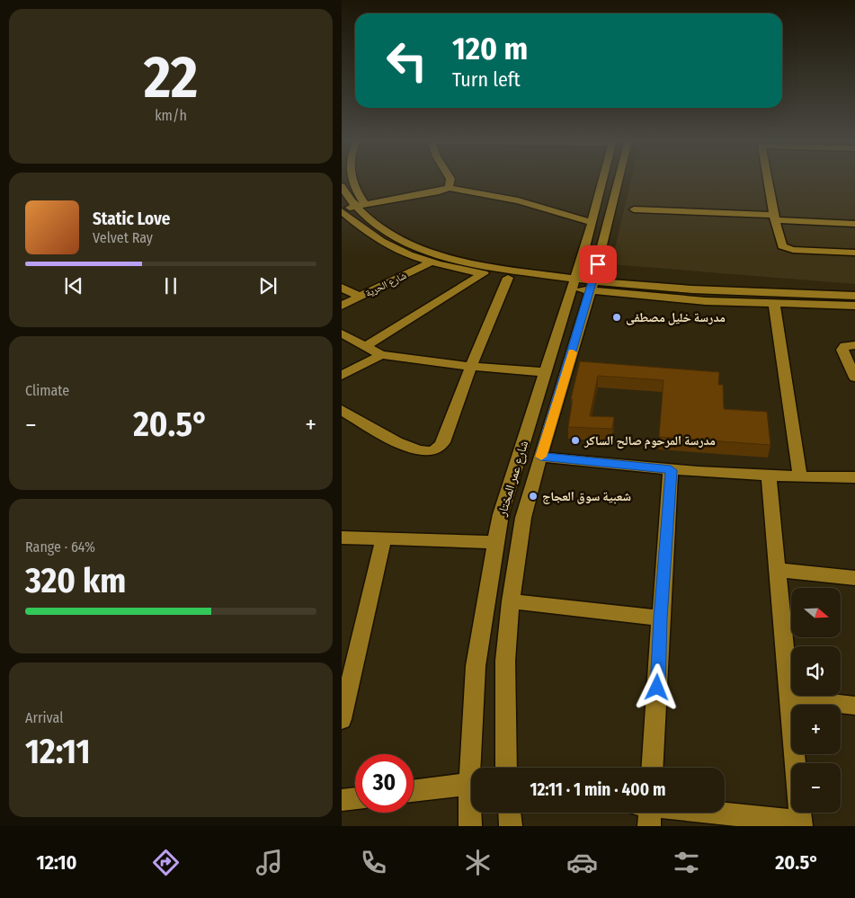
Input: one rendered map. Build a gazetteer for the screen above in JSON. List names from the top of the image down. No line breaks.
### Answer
{"streets":{"street":["شارع الحرية","شارع عمر المختار"]},"places":["مدرسة خليل مصطفى","مدرسة المرحوم صالح الساكر","شعبية سوق العجاج"],"north":"right","page":{"tile":[["22","km/h"],"Climate",["Range · 64%","320 km"],["Arrival","12:11"]],"turn":["120 m","Turn left"],"song":["Static Love","Velvet Ray"],"heat":["−","20.5°","+"],"map_buttons":["+","−"],"limit":"30","trip":"12:11 · 1 min · 400 m","tabs":["12:10","20.5°"]}}
